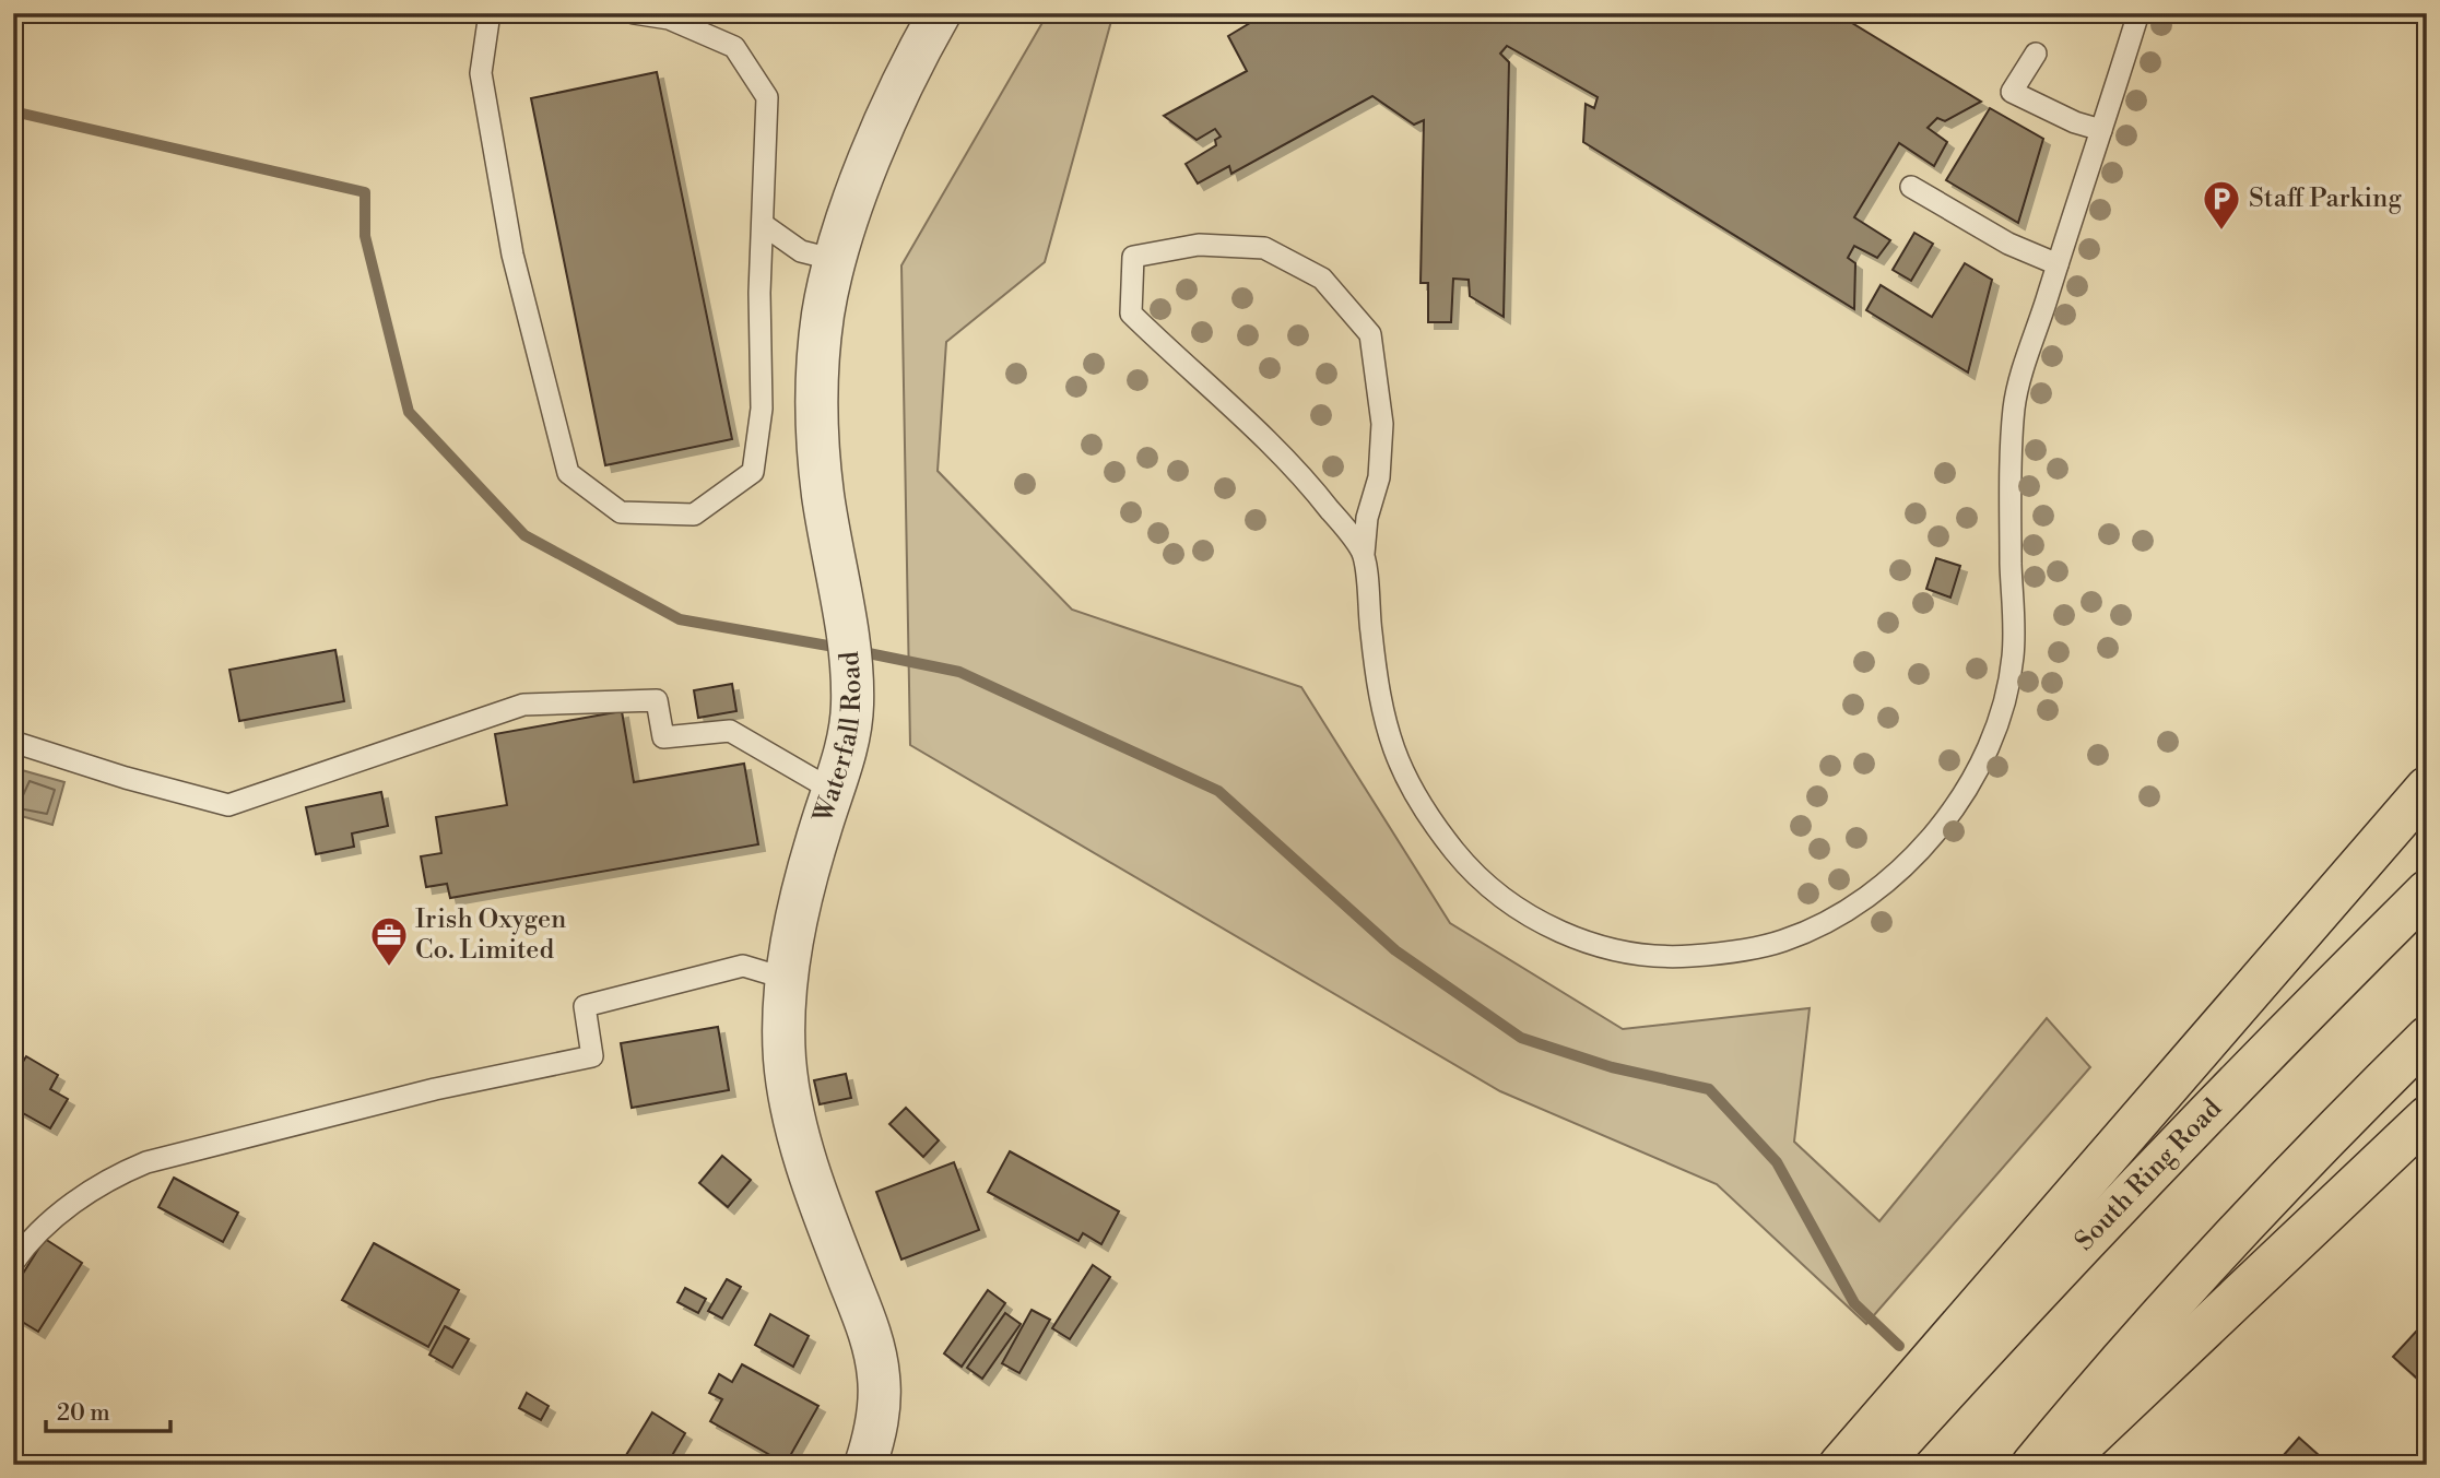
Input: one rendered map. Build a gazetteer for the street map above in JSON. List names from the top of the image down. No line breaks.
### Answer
{"streets":{"highway":["South Ring Road"],"street":["Waterfall Road"]},"places":{"parking":["Staff Parking"],"office":["Irish Oxygen Co. Limited"]},"scale_bar":"20 m"}
